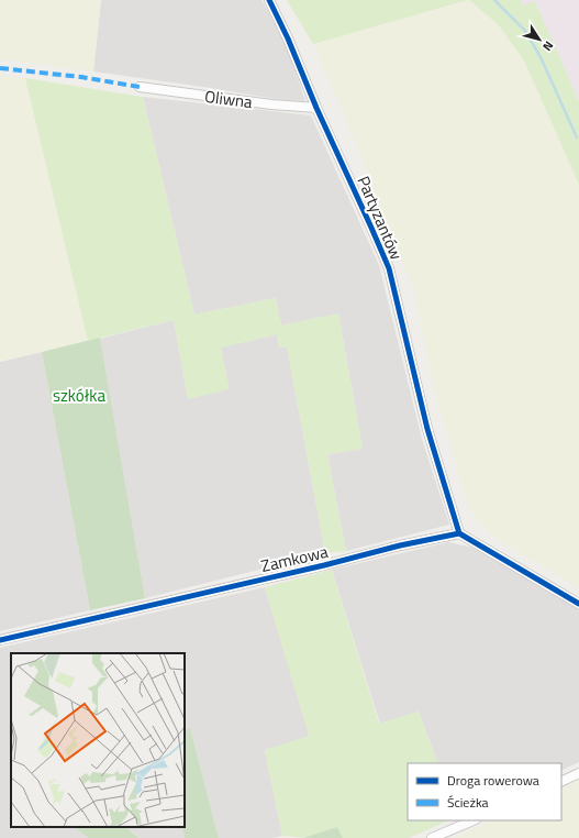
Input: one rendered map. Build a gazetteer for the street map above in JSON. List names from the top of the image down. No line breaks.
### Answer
{"streets":{"street":["Oliwna","Partyzantów","Zamkowa"]},"crossings":[["Oliwna","Partyzantów"],["Partyzantów","Zamkowa"]],"parks":["szkółka"],"legend":["Droga rowerowa","Ścieżka"],"north":"bottom right"}
